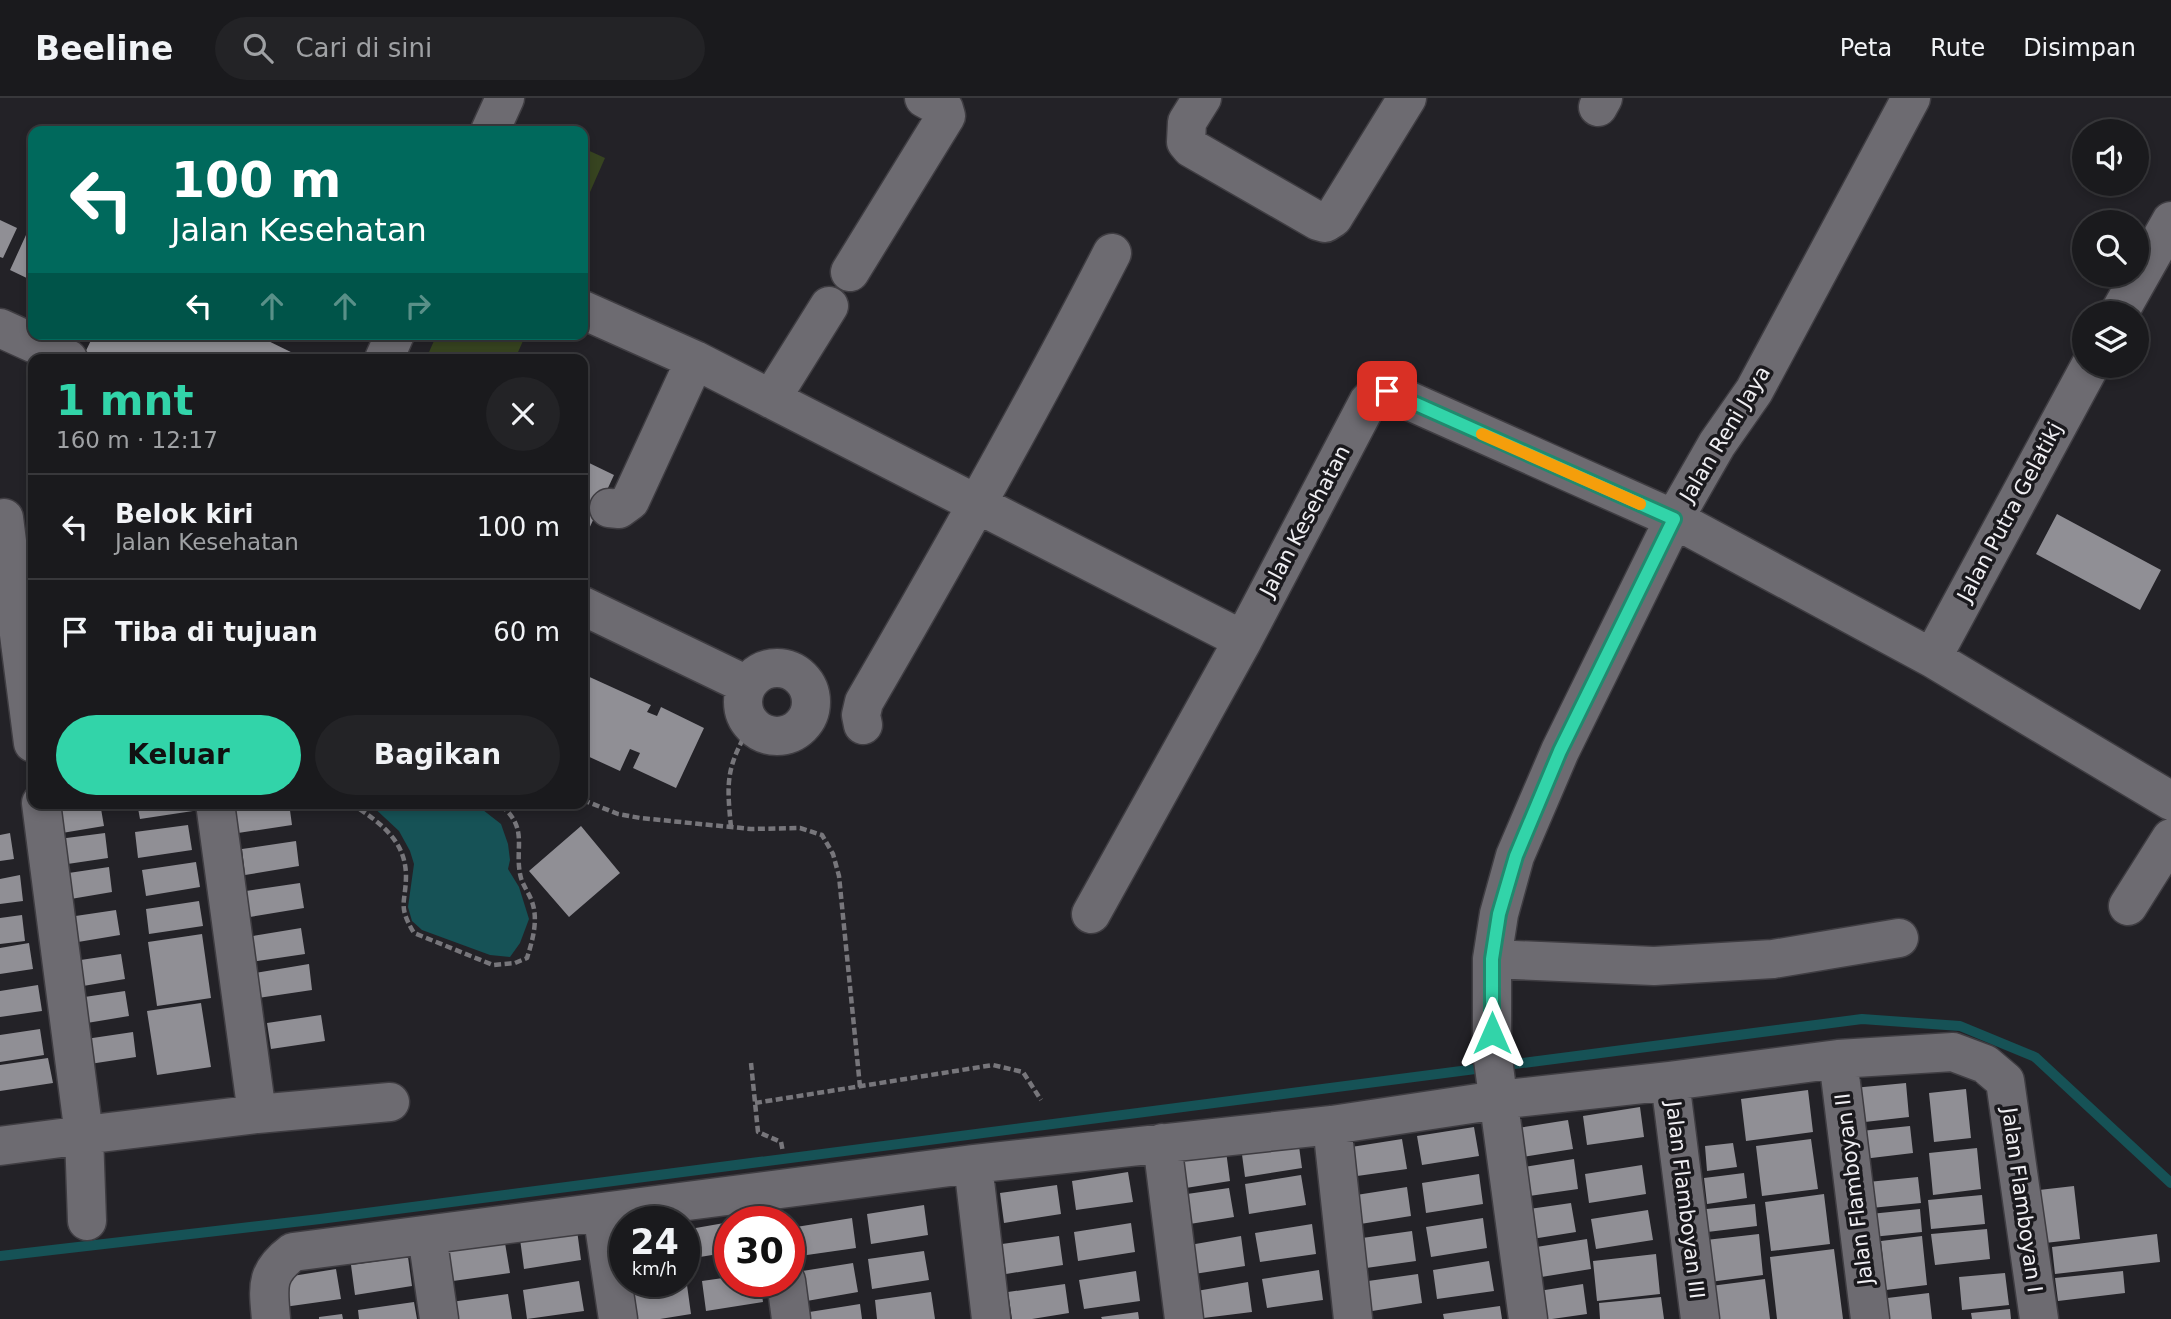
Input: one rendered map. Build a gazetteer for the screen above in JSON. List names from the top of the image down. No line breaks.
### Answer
{"streets":{"street":["Jalan Reni Jaya","Jalan Putra Gelatikj","Jalan Kesehatan","Jalan Flamboyan II","Jalan Flamboyan III","Jalan Flamboyan I"]},"crossings":[["Jalan Reni Jaya","Jalan Kesehatan"],["Jalan Flamboyan II","Jalan Flamboyan I"]],"page":{"header":"Beeline","search":"Cari di sini","nav":["Peta","Rute","Disimpan"],"turn":["100 m","Jalan Kesehatan"],"heading":["1 mnt","160 m · 12:17"],"list":[{"name":"Belok kiri","note":"Jalan Kesehatan","value":"100 m"},{"name":"Tiba di tujuan","value":"60 m"}],"buttons":["Keluar","Bagikan"],"speed":"24 km/h","limit":"30"}}
